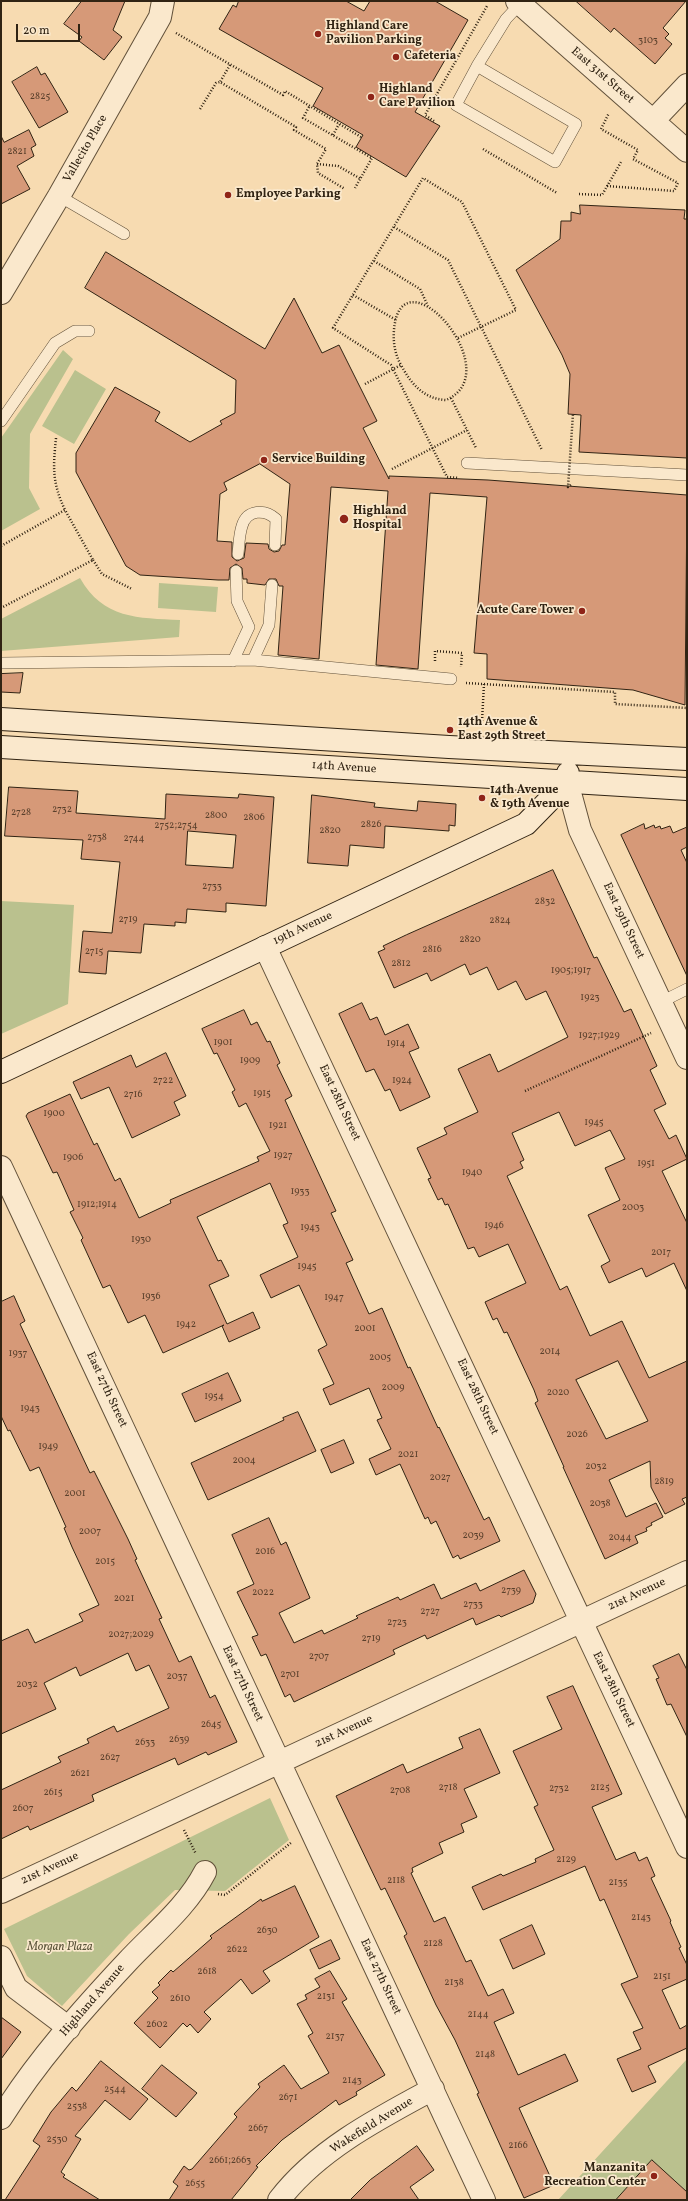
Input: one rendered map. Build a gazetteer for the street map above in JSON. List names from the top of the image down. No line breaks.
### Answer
{"streets":{"street":["East 31st Street","Vallecito Place","14th Avenue","East 29th Street","19th Avenue","East 28th Street","East 27th Street","21st Avenue","Highland Avenue","Wakefield Avenue"]},"crossings":[["14th Avenue","East 29th Street"],["14th Avenue","19th Avenue"],["East 29th Street","19th Avenue"],["19th Avenue","East 28th Street"],["East 28th Street","21st Avenue"],["East 27th Street","21st Avenue"],["East 27th Street","Wakefield Avenue"]],"parks":["Morgan Plaza"],"places":["Highland Care Pavilion Parking","Cafeteria","Highland Care Pavilion","Employee Parking","Service Building","Highland Hospital","Acute Care Tower","14th Avenue & East 29th Street","14th Avenue & 19th Avenue","Manzanita Recreation Center"],"house_numbers":["3103","2825","2821","2732","2728","2800","2806","2826","2752;2754","2820","2738","2744","2733","2832","2719","2824","2820","2816","2715","2812","1905;1917","1923","1927;1929","1901","1914","1909","2722","1924","1915","2716","1900","1945","1921","1927","1906","1951","1940","1933","1912;1914","2003","1946","1943","1930","2017","1945","1936","1947","1942","2001","2014","1937","2005","2009","2020","1954","1943","2026","1949","2021","2004","2032","2027","2819","2001","2038","2007","2039","2044","2016","2015","2739","2022","2021","2733","2727","2723","2027;2029","2719","2707","2701","2037","2032","2645","2639","2633","2627","2621","2718","2125","2732","2708","2615","2607","2129","2118","2135","2143","2630","2128","2622","2618","2151","2138","2131","2610","2144","2602","2137","2148","2143","2544","2671","2538","2667","2530","2166","2661;2663","2655"],"scale_bar":"20 m"}
